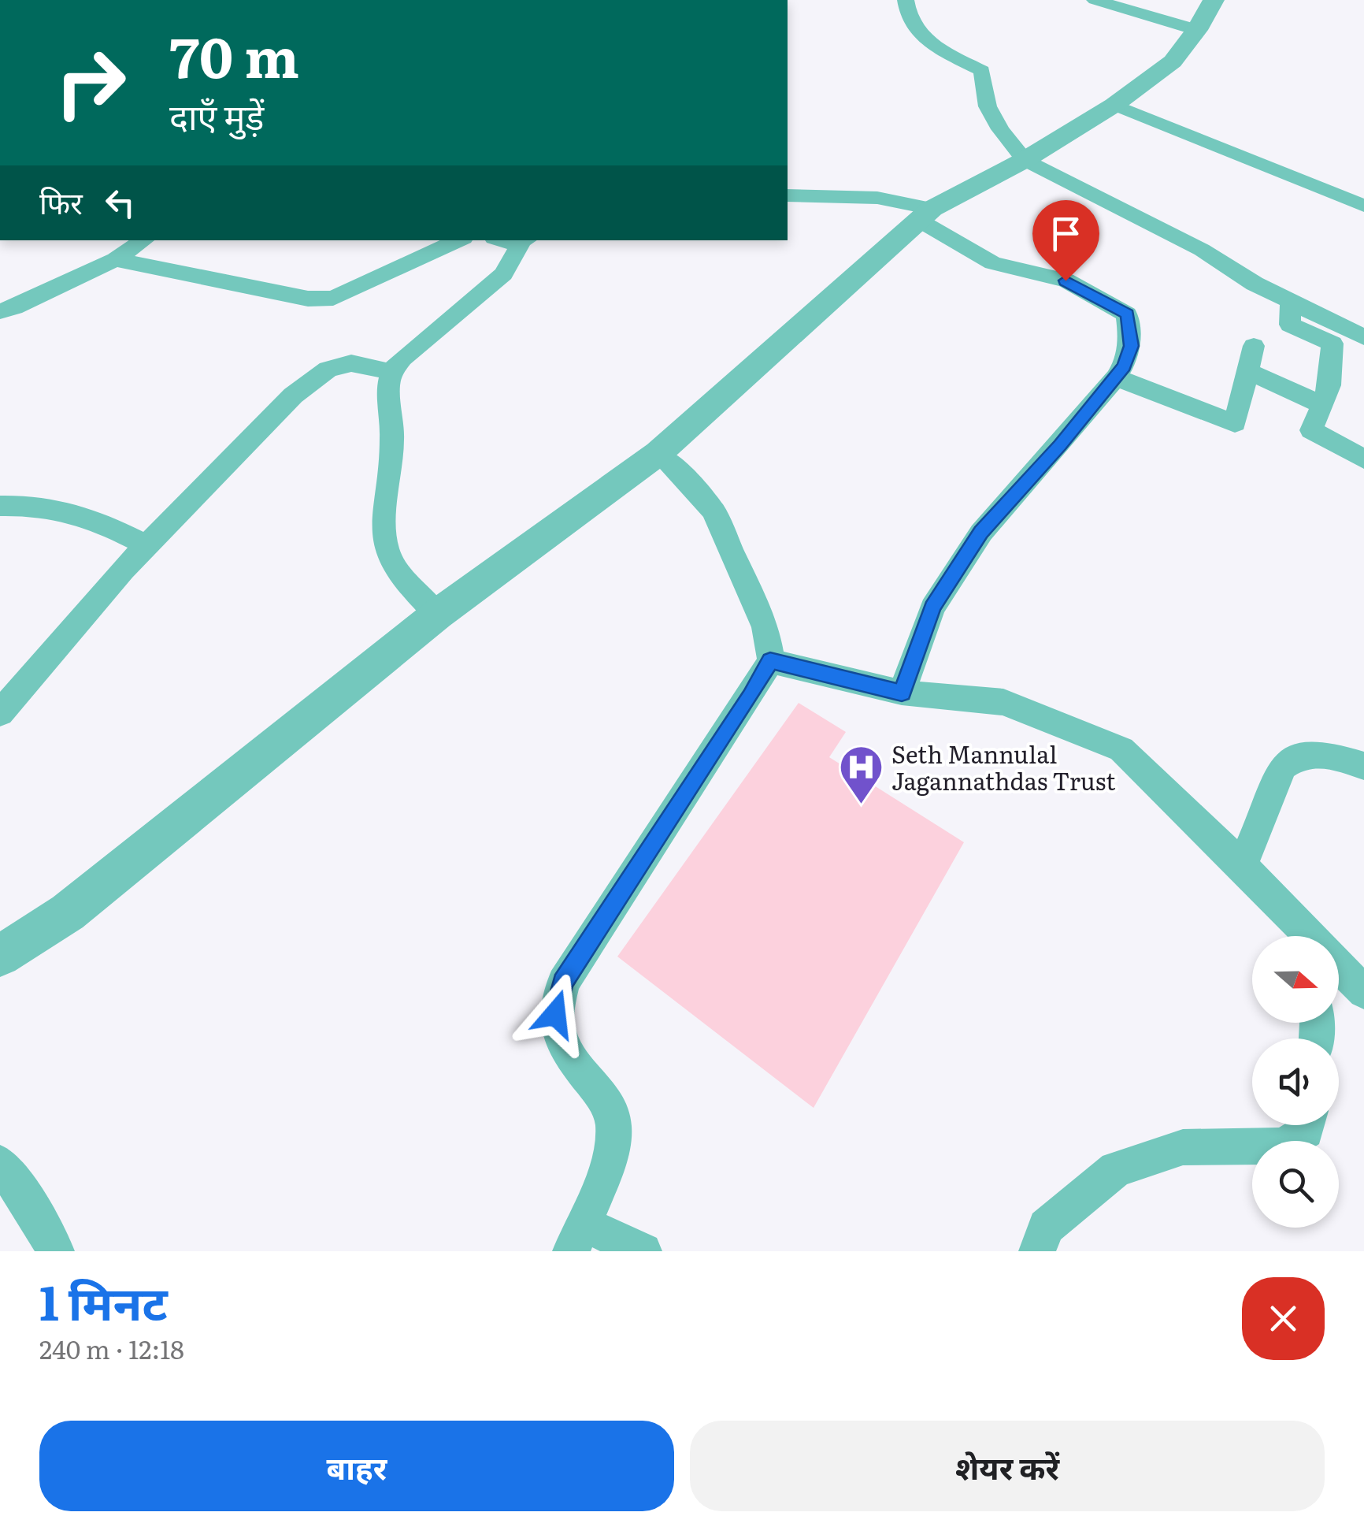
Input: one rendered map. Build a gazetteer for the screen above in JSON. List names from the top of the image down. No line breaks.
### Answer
{"places":{"hospital":["Seth Mannulal Jagannathdas Trust"]},"north":"right","page":{"turn":["70 m","दाएँ मुड़ें"],"then":"फिर","heading":["1 मिनट","240 m · 12:18"],"buttons":["बाहर","शेयर करें"]}}
